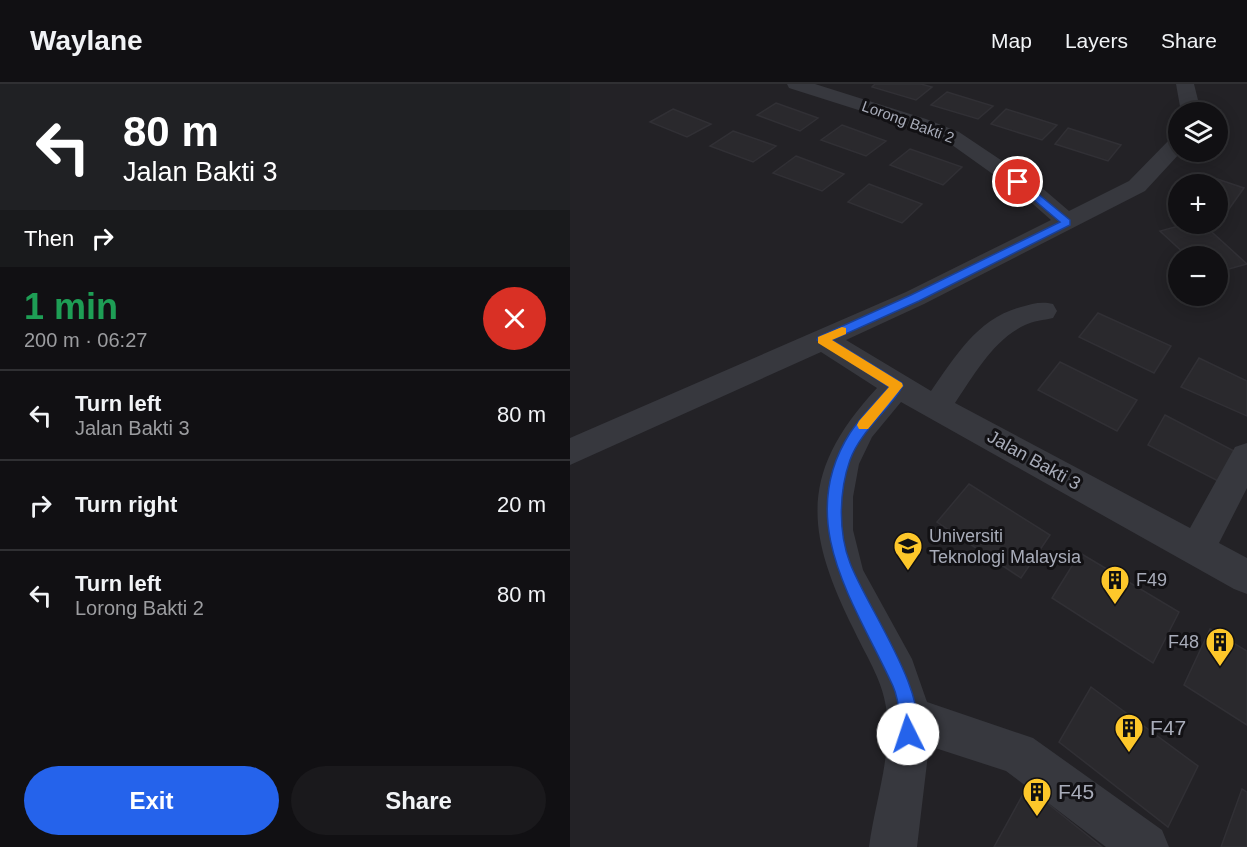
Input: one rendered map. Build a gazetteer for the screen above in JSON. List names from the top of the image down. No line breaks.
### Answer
{"streets":{"street":["Lorong Bakti 2","Jalan Bakti 3"]},"places":{"school or university":["Universiti Teknologi Malaysia"],"building":["F49","F48","F47","F45"]},"page":{"header":"Waylane","nav":["Map","Layers","Share"],"turn":["80 m","Jalan Bakti 3"],"map_buttons":["+","−"],"then":"Then","heading":["1 min","200 m · 06:27"],"list":[{"name":"Turn left","note":"Jalan Bakti 3","value":"80 m"},{"name":"Turn right","value":"20 m"},{"name":"Turn left","note":"Lorong Bakti 2","value":"80 m"}],"buttons":["Exit","Share"]}}
